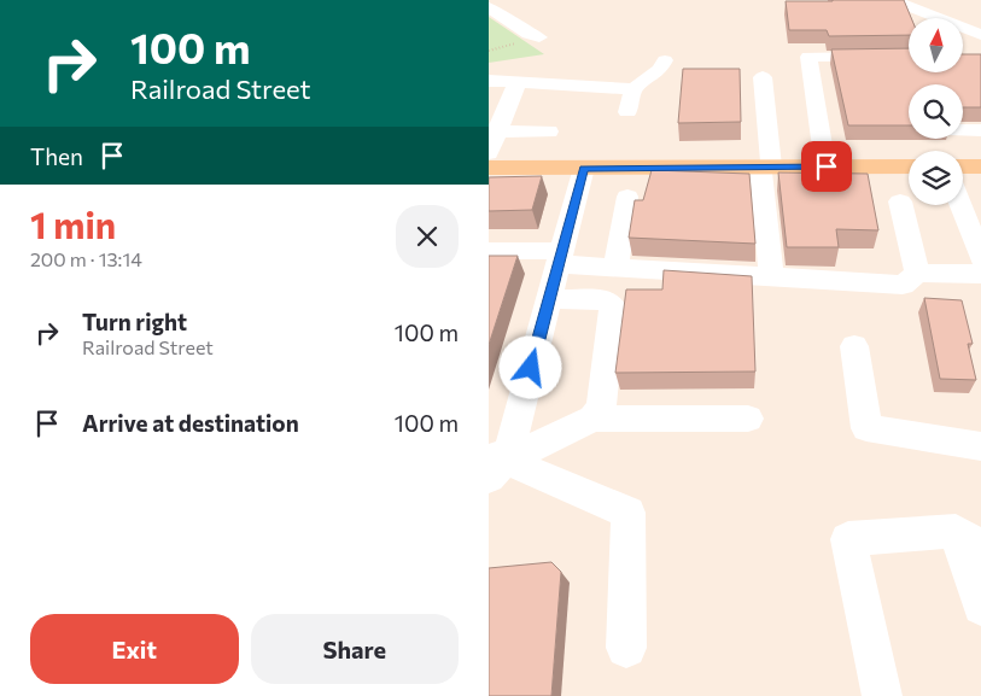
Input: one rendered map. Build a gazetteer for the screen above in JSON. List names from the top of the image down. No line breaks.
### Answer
{"north":"top","page":{"turn":["100 m","Railroad Street"],"then":"Then","heading":["1 min","200 m · 13:14"],"list":[{"name":"Turn right","note":"Railroad Street","value":"100 m"},{"name":"Arrive at destination","value":"100 m"}],"buttons":["Exit","Share"]}}
